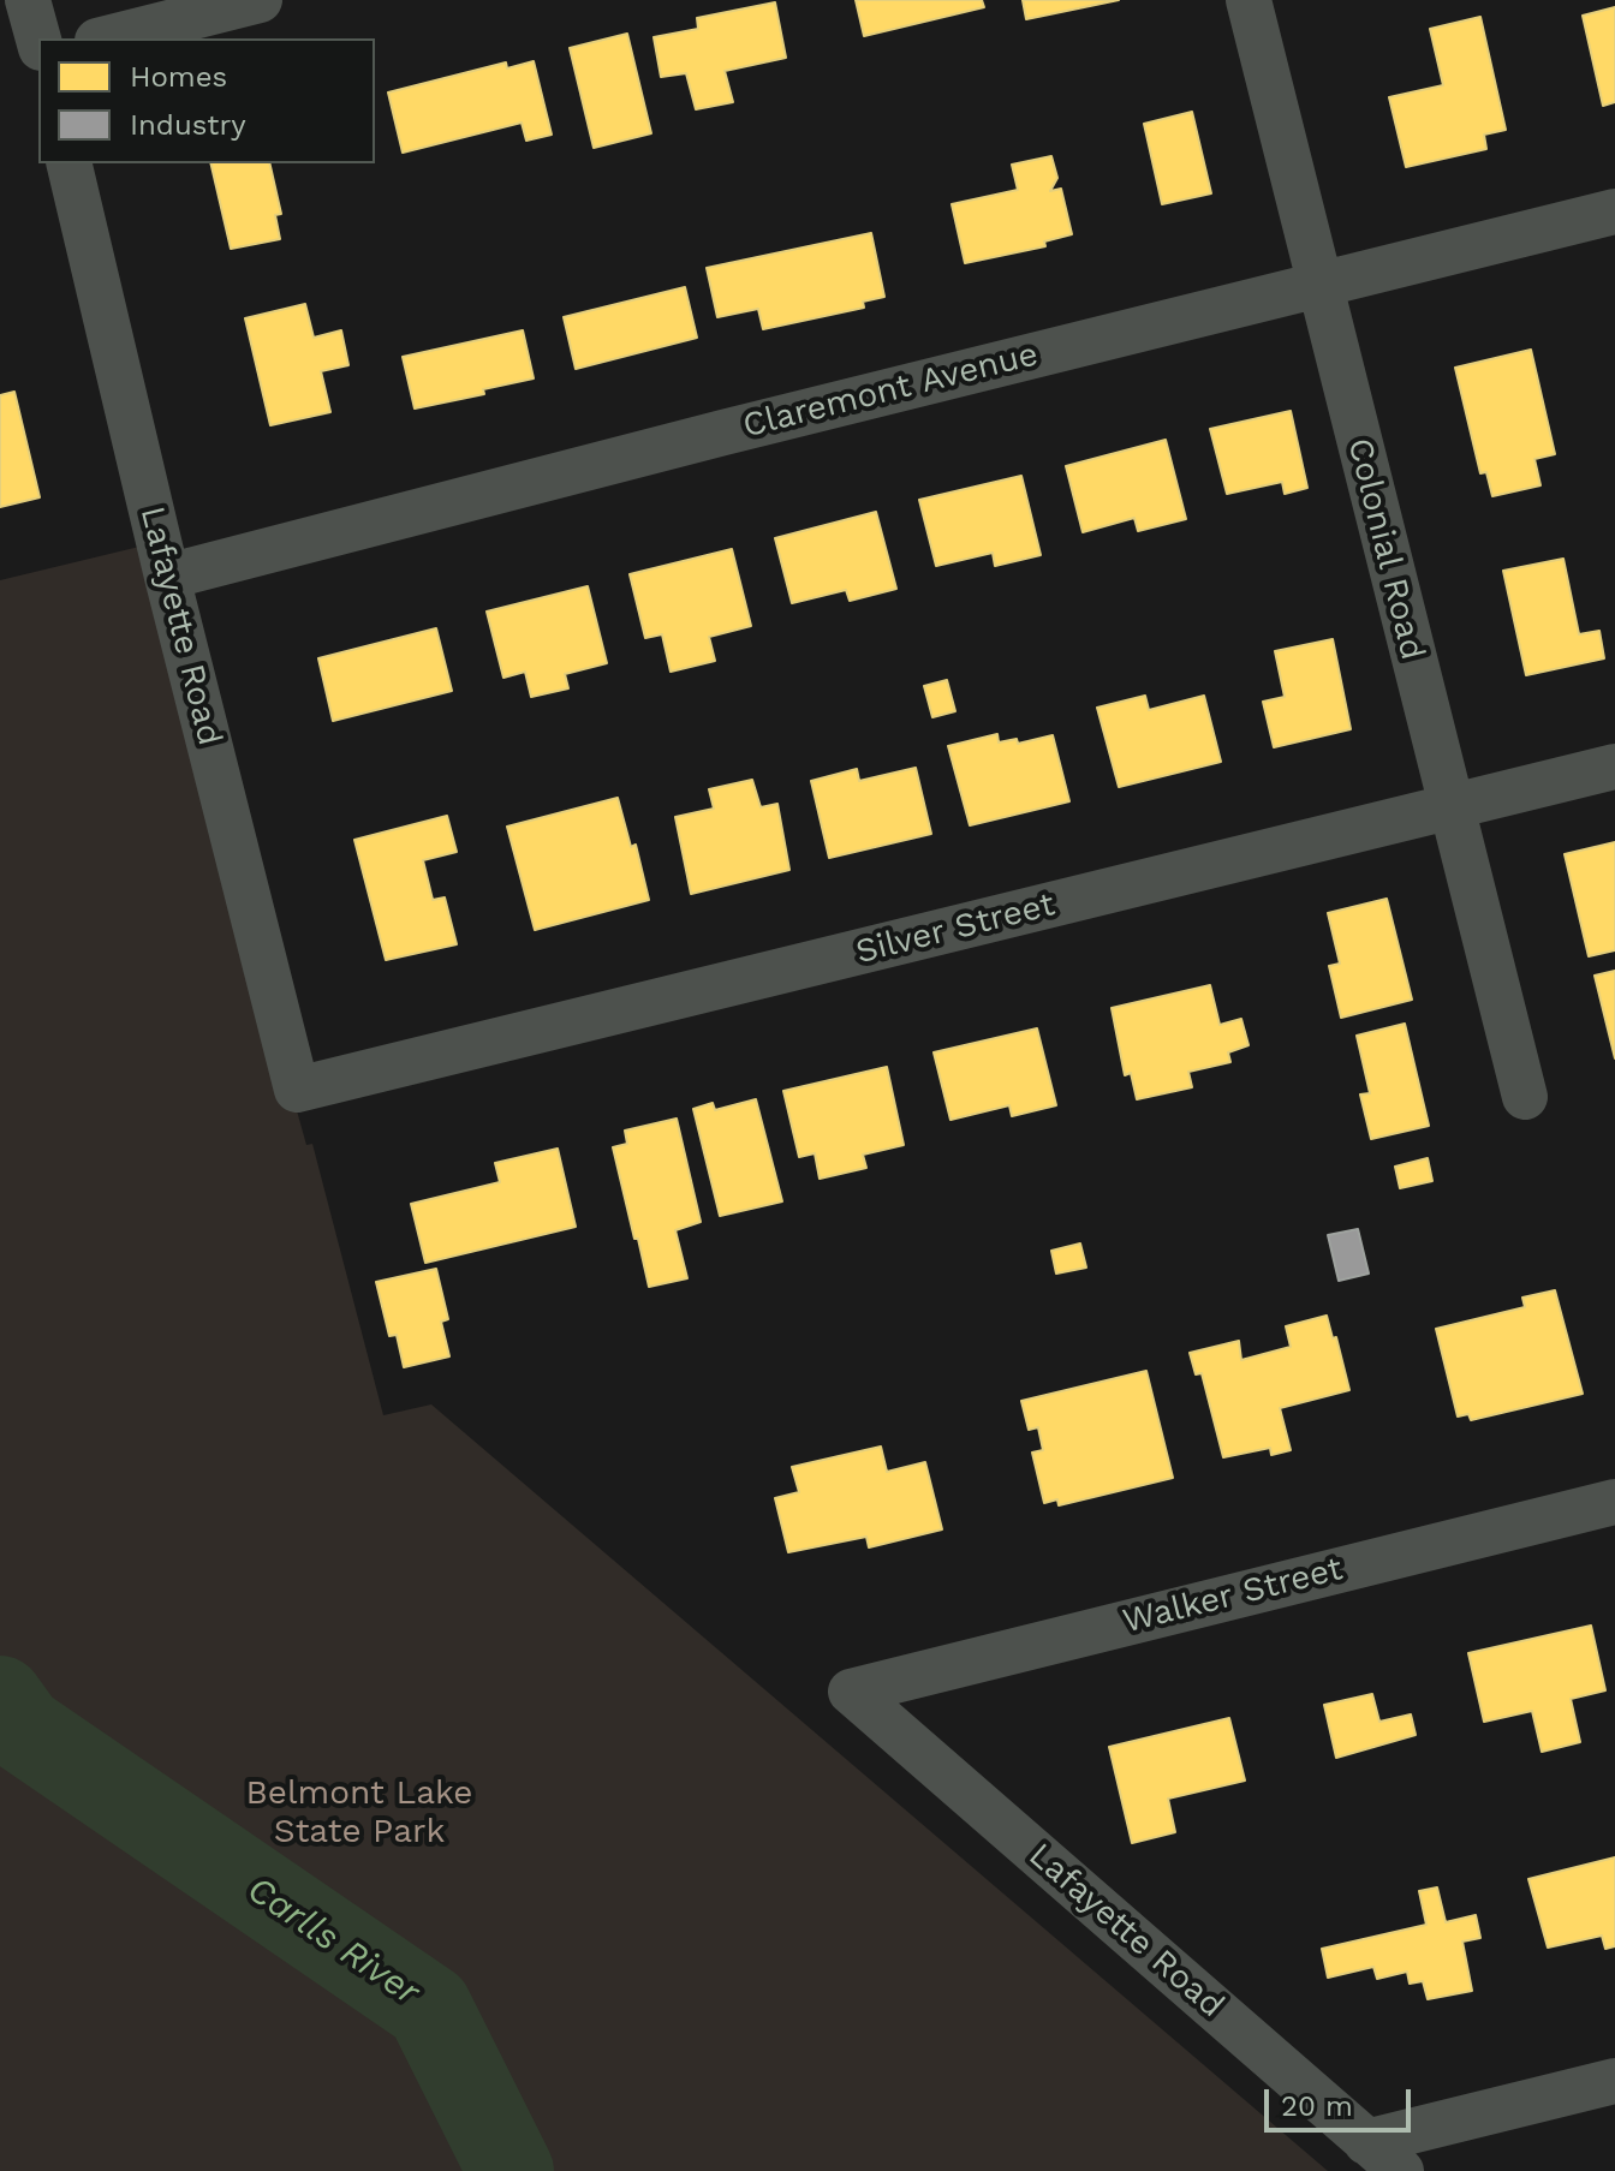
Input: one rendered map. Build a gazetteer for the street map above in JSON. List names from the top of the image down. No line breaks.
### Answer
{"streets":{"street":["Claremont Avenue","Colonial Road","Lafayette Road","Silver Street","Walker Street"]},"crossings":[["Claremont Avenue","Colonial Road"],["Claremont Avenue","Lafayette Road"],["Colonial Road","Silver Street"],["Lafayette Road","Silver Street"],["Lafayette Road","Walker Street"]],"water":["Carlls River"],"parks":["Belmont Lake State Park"],"legend":["Homes","Industry"],"scale_bar":"20 m"}
